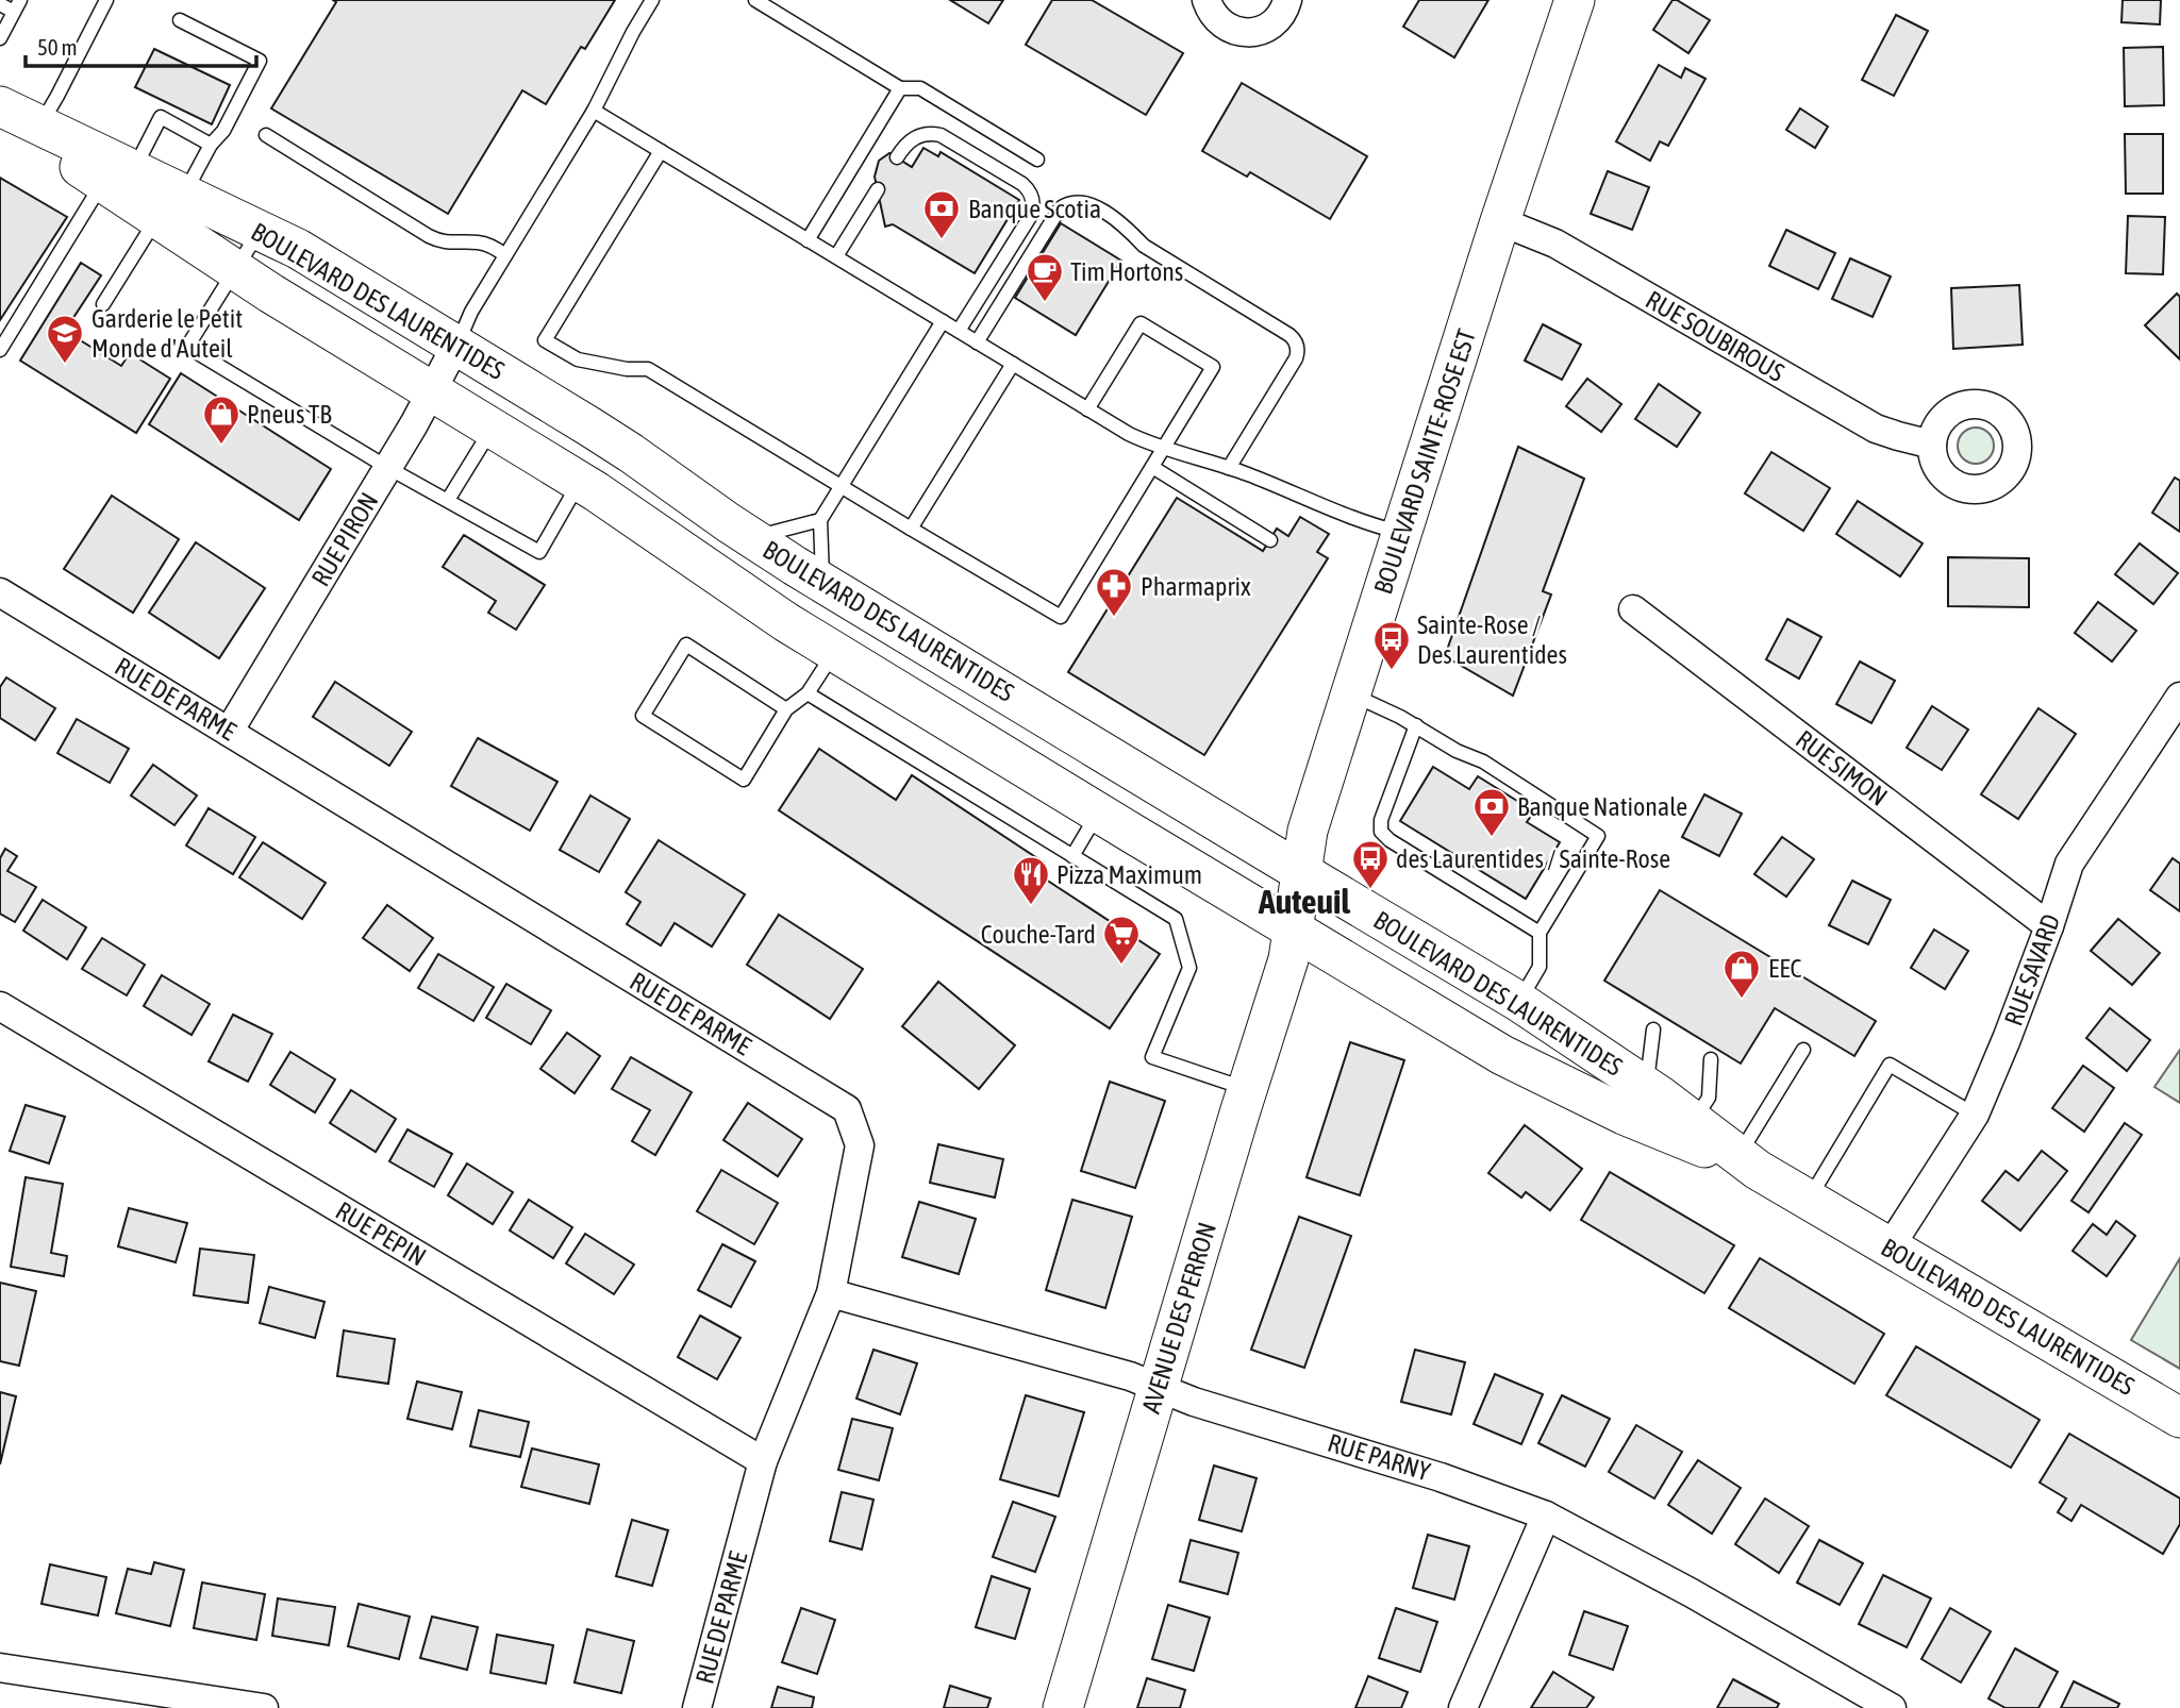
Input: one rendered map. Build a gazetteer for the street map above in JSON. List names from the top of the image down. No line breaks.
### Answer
{"streets":{"main road":["BOULEVARD DES LAURENTIDES","BOULEVARD SAINTE-ROSE EST","AVENUE DES PERRON"],"street":["RUE SOUBIROUS","RUE PIRON","RUE DE PARME","RUE SIMON","RUE SAVARD","RUE PEPIN","RUE PARNY"]},"crossings":[["BOULEVARD DES LAURENTIDES","BOULEVARD SAINTE-ROSE EST"],["BOULEVARD DES LAURENTIDES","RUE PIRON"],["BOULEVARD DES LAURENTIDES","RUE SAVARD"],["BOULEVARD DES LAURENTIDES","AVENUE DES PERRON"],["RUE SOUBIROUS","BOULEVARD SAINTE-ROSE EST"],["BOULEVARD SAINTE-ROSE EST","AVENUE DES PERRON"],["RUE PIRON","RUE DE PARME"],["RUE DE PARME","RUE PEPIN"],["RUE DE PARME","RUE PARNY"],["RUE SIMON","RUE SAVARD"],["AVENUE DES PERRON","RUE PARNY"]],"districts":["Auteuil"],"places":{"bank":["Banque Scotia","Banque Nationale"],"cafe":["Tim Hortons"],"school or university":["Garderie le Petit Monde d'Auteil"],"shop":["Pneus TB","EEC"],"pharmacy":["Pharmaprix"],"bus stop":["Sainte-Rose / Des Laurentides","des Laurentides / Sainte-Rose"],"restaurant":["Pizza Maximum"],"supermarket":["Couche-Tard"]},"scale_bar":"50 m"}
